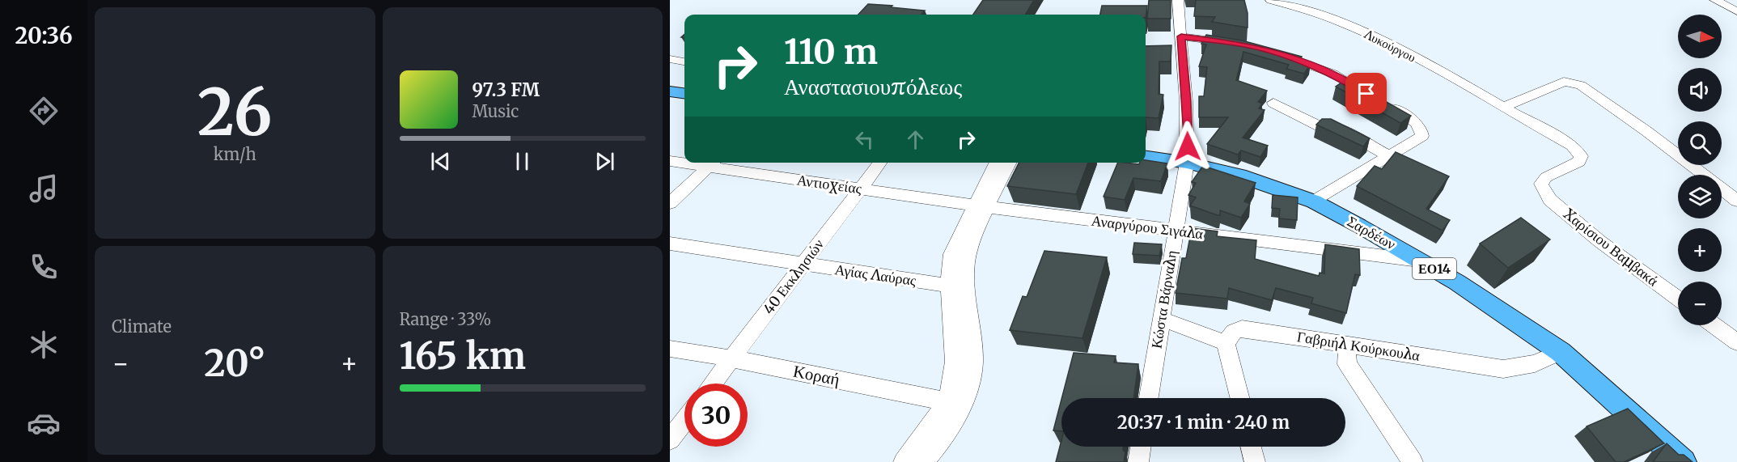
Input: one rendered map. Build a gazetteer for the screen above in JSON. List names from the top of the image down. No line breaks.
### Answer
{"streets":{"main road":["Σαρδέων","ΕΟ14"],"street":["Λυκούργου","Αντιοχείας","Αναργύρου Σιγάλα","Χαρίσιου Βαμβακά","Αγίας Λαύρας","40 Εκκλησιών","Κώστα Βάρναλη","Γαβριήλ Κούρκουλα","Κοραή"]},"crossings":[["Λυκούργου","Χαρίσιου Βαμβακά"],["Αντιοχείας","Αναργύρου Σιγάλα"],["Αντιοχείας","40 Εκκλησιών"],["Αναργύρου Σιγάλα","Σαρδέων"],["Αναργύρου Σιγάλα","Κώστα Βάρναλη"],["Σαρδέων","Κώστα Βάρναλη"],["Σαρδέων","Γαβριήλ Κούρκουλα"],["Αγίας Λαύρας","40 Εκκλησιών"],["40 Εκκλησιών","Κοραή"]],"north":"right","page":{"tabs":"20:36","tile":[["26","km/h"],"Climate",["Range · 33%","165 km"]],"map_buttons":["+","−"],"turn":["110 m","Αναστασιουπόλεως"],"song":["97.3 FM","Music"],"heat":["−","20°","+"],"limit":"30","trip":"20:37 · 1 min · 240 m"}}
